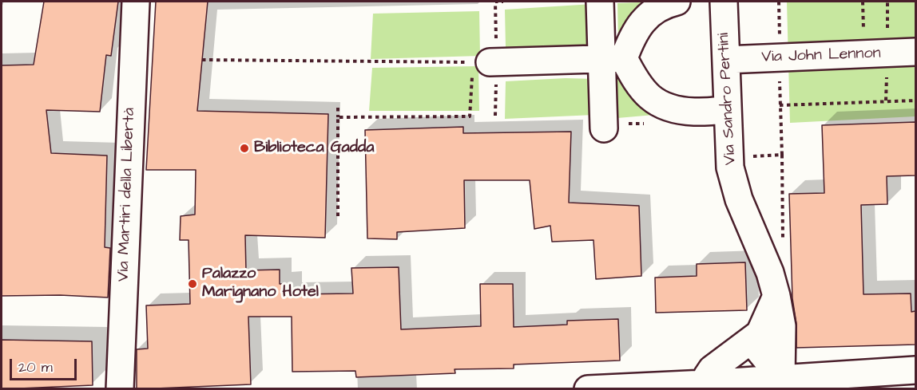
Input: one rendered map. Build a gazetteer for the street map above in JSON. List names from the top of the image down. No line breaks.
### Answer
{"streets":{"street":["Via John Lennon","Via Sandro Pertini","Via Martiri della Libertà"]},"crossings":[["Via John Lennon","Via Sandro Pertini"]],"places":["Biblioteca Gadda","Palazzo Marignano Hotel"],"scale_bar":"20 m"}
